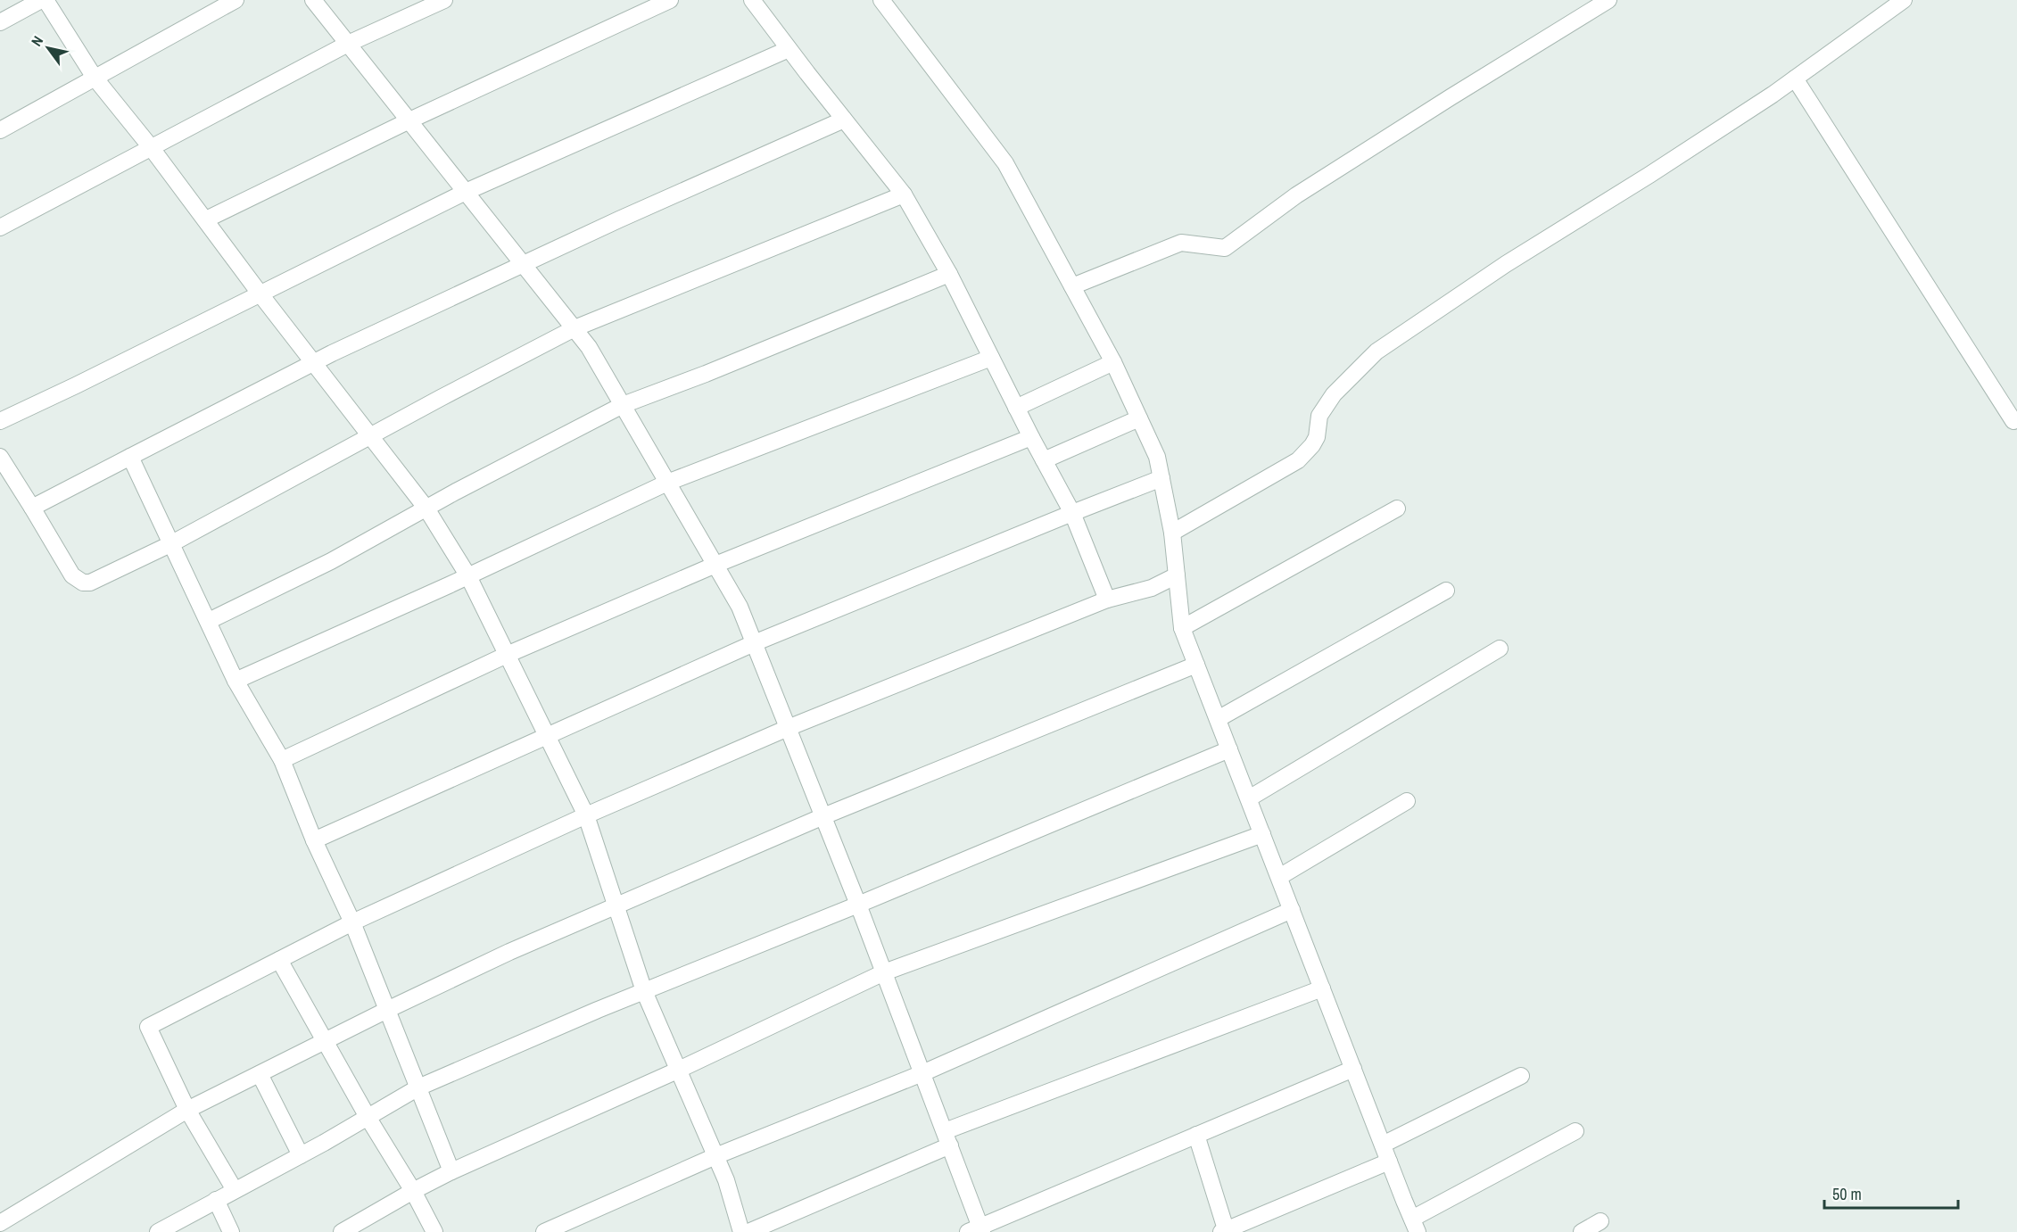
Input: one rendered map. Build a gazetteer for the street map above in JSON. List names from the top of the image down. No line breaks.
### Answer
{"scale_bar":"50 m","north":"top left"}
